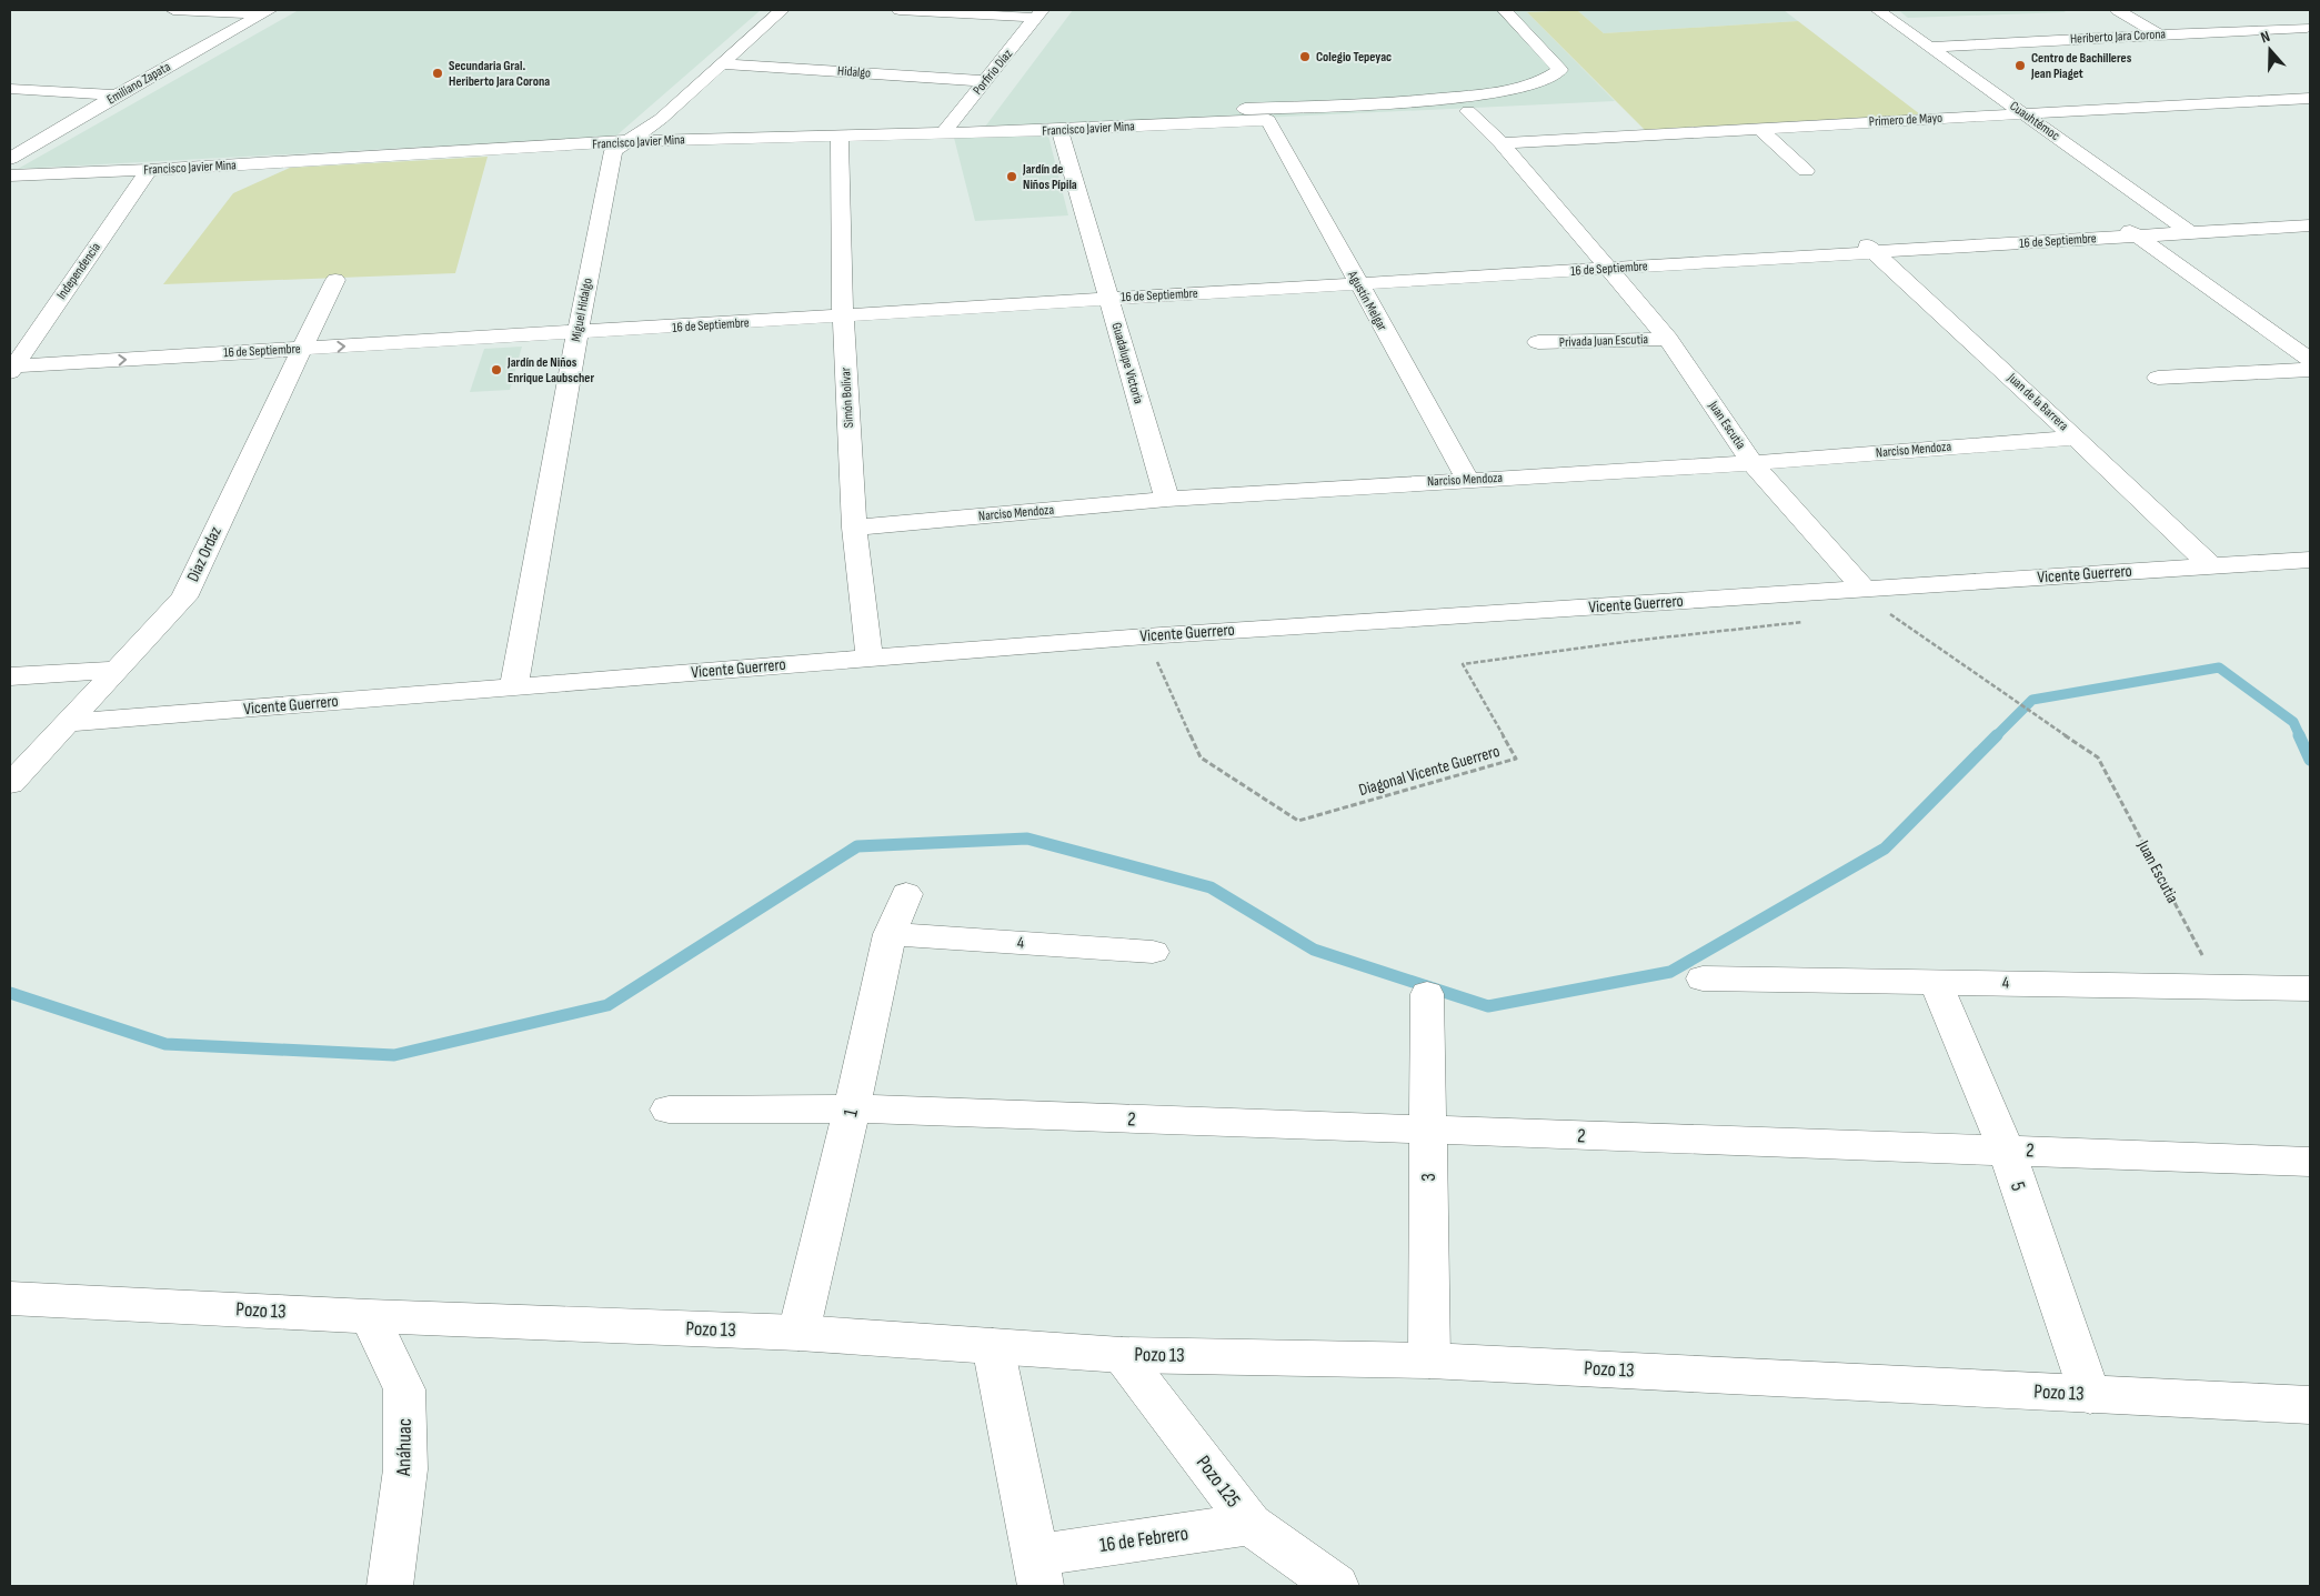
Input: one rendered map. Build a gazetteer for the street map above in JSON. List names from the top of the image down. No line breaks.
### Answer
{"streets":{"street":["Heriberto Jara Corona","Hidalgo","Porfirio Díaz","Emiliano Zapata","Primero de Mayo","Cuauhtémoc","Francisco Javier Mina","16 de Septiembre","Independencia","Agustín Melgar","Miguel Hidalgo","Privada Juan Escutia","Guadalupe Victoria","Simón Bolívar","Juan de la Barrera","Juan Escutia","Narciso Mendoza","Diaz Ordaz","Vicente Guerrero","4","1","2","3","5","Pozo 13","Anáhuac","Pozo 125","16 de Febrero"],"path":["Diagonal Vicente Guerrero"]},"crossings":[["Heriberto Jara Corona","Cuauhtémoc"],["Hidalgo","Porfirio Díaz"],["Hidalgo","Miguel Hidalgo"],["Porfirio Díaz","Francisco Javier Mina"],["Primero de Mayo","Cuauhtémoc"],["Primero de Mayo","Juan Escutia"],["Cuauhtémoc","16 de Septiembre"],["Francisco Javier Mina","Independencia"],["Francisco Javier Mina","Agustín Melgar"],["Francisco Javier Mina","Miguel Hidalgo"],["Francisco Javier Mina","Guadalupe Victoria"],["Francisco Javier Mina","Simón Bolívar"],["16 de Septiembre","Independencia"],["16 de Septiembre","Agustín Melgar"],["16 de Septiembre","Miguel Hidalgo"],["16 de Septiembre","Guadalupe Victoria"],["16 de Septiembre","Simón Bolívar"],["16 de Septiembre","Juan de la Barrera"],["16 de Septiembre","Juan Escutia"],["16 de Septiembre","Diaz Ordaz"],["Agustín Melgar","Narciso Mendoza"],["Miguel Hidalgo","Vicente Guerrero"],["Privada Juan Escutia","Juan Escutia"],["Guadalupe Victoria","Narciso Mendoza"],["Simón Bolívar","Narciso Mendoza"],["Simón Bolívar","Vicente Guerrero"],["Juan de la Barrera","Narciso Mendoza"],["Juan de la Barrera","Vicente Guerrero"],["Juan Escutia","Narciso Mendoza"],["Juan Escutia","Vicente Guerrero"],["Juan Escutia","4"],["Diaz Ordaz","Vicente Guerrero"],["Vicente Guerrero","Diagonal Vicente Guerrero"],["4","1"],["4","5"],["1","2"],["1","Pozo 13"],["2","3"],["2","5"],["3","Pozo 13"],["5","Pozo 13"],["Pozo 13","Anáhuac"],["Pozo 13","Pozo 125"],["Pozo 13","16 de Febrero"],["Pozo 125","16 de Febrero"]],"places":["Colegio Tepeyac","Centro de Bachilleres Jean Piaget","Secundaria Gral. Heriberto Jara Corona","Jardín de Niños Pípila","Jardín de Niños Enrique Laubscher"],"north":"top"}
